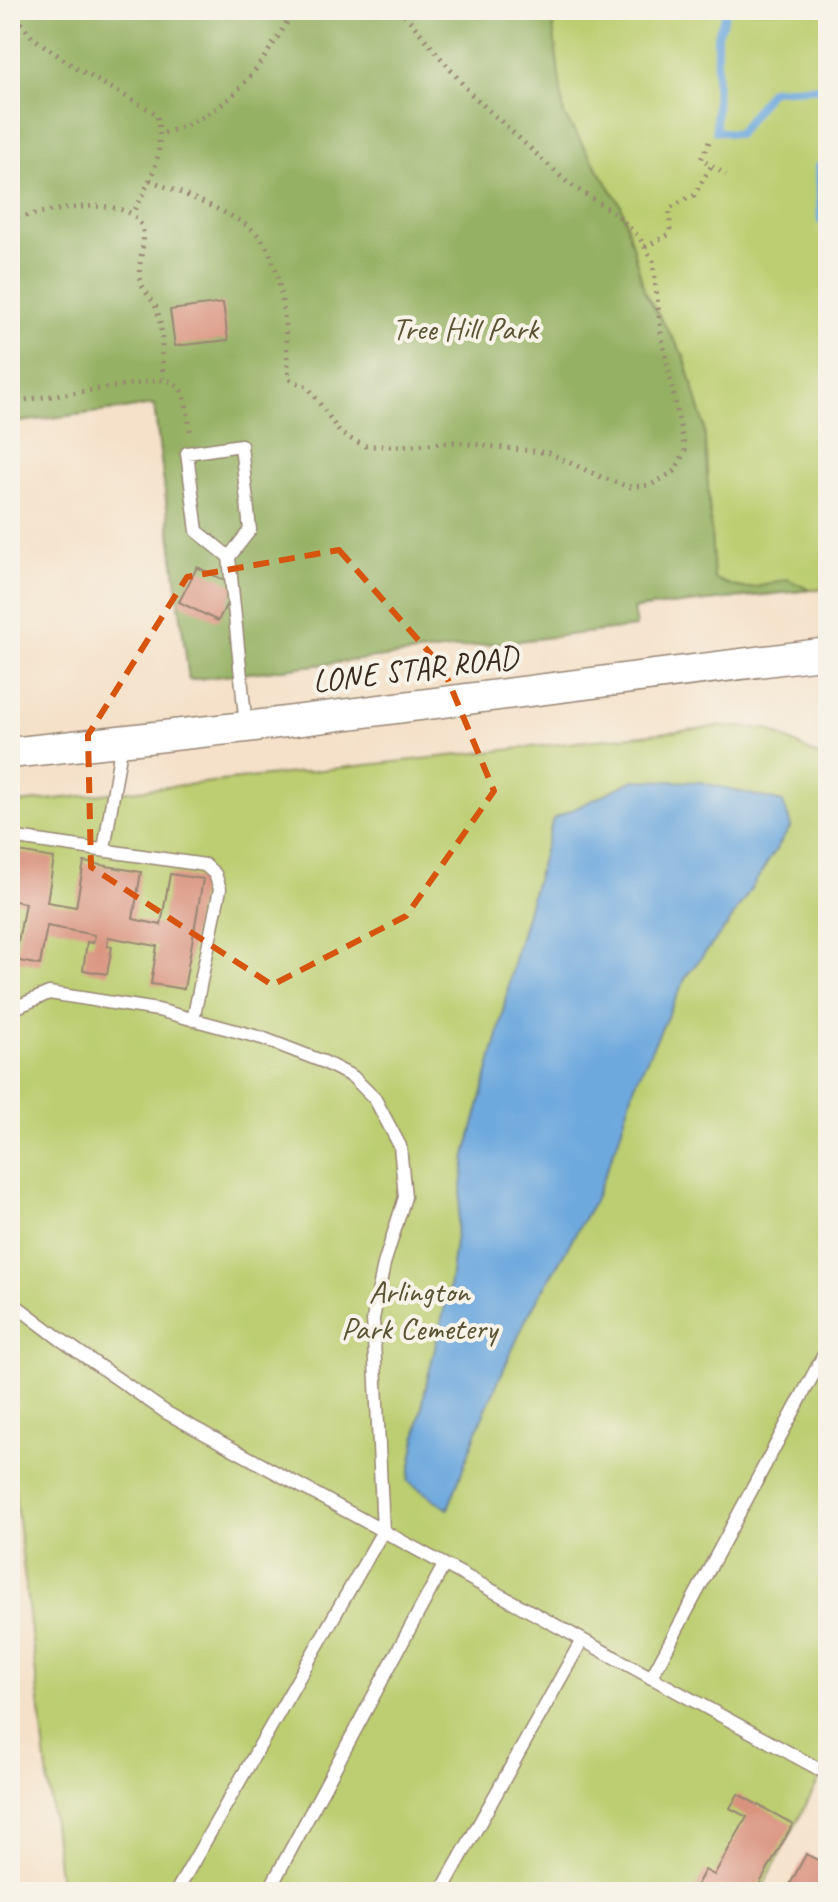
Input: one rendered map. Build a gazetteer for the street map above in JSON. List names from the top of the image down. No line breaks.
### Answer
{"streets":{"street":["LONE STAR ROAD"]},"parks":["Tree Hill Park","Arlington Park Cemetery"]}
